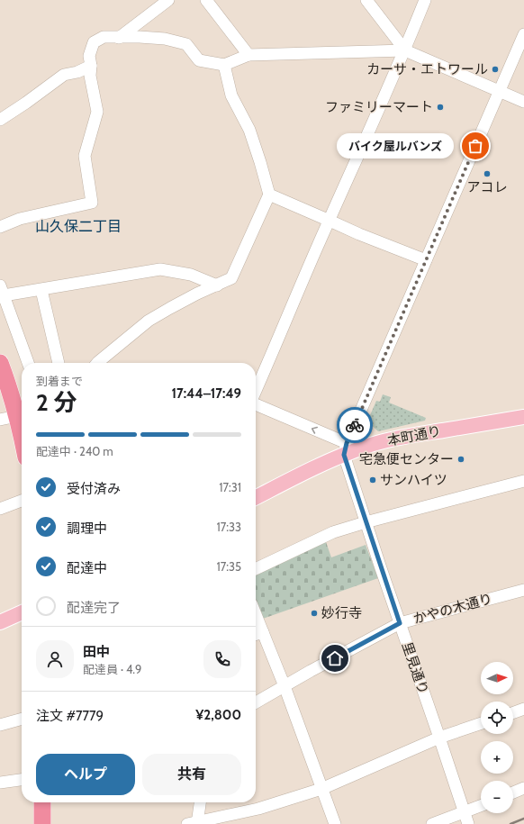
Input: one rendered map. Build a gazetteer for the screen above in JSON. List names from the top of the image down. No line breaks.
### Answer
{"streets":{"main road":["本町通り"],"street":["かやの木通り","里見通り"]},"crossings":[["本町通り","里見通り"],["かやの木通り","里見通り"]],"districts":["山久保二丁目"],"places":["カーサ・エトワール","ファミリーマート","バイク屋ルバンズ","アコレ","宅急便センター","サンハイツ","妙行寺"],"north":"right","page":{"bubble":"バイク屋ルバンズ","heading":["2 分","到着まで","17:44–17:49"],"panel":["田中","配達員 · 4.9","注文 #7779","¥2,800"],"bar":"配達中 · 240 m","list":[["受付済み","17:31"],["調理中","17:33"],["配達中","17:35"],"配達完了"],"map_buttons":["+","−"],"buttons":["ヘルプ","共有"]}}
